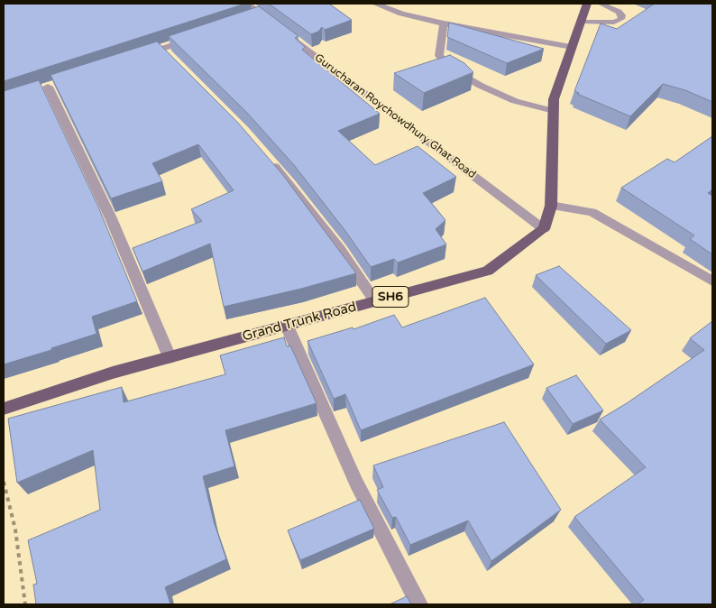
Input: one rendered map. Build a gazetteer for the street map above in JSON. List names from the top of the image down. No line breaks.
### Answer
{"streets":{"main road":["SH6","Grand Trunk Road"],"street":["Gurucharan Roychowdhury Ghat Road"]},"crossings":[["Gurucharan Roychowdhury Ghat Road","Grand Trunk Road"]]}
